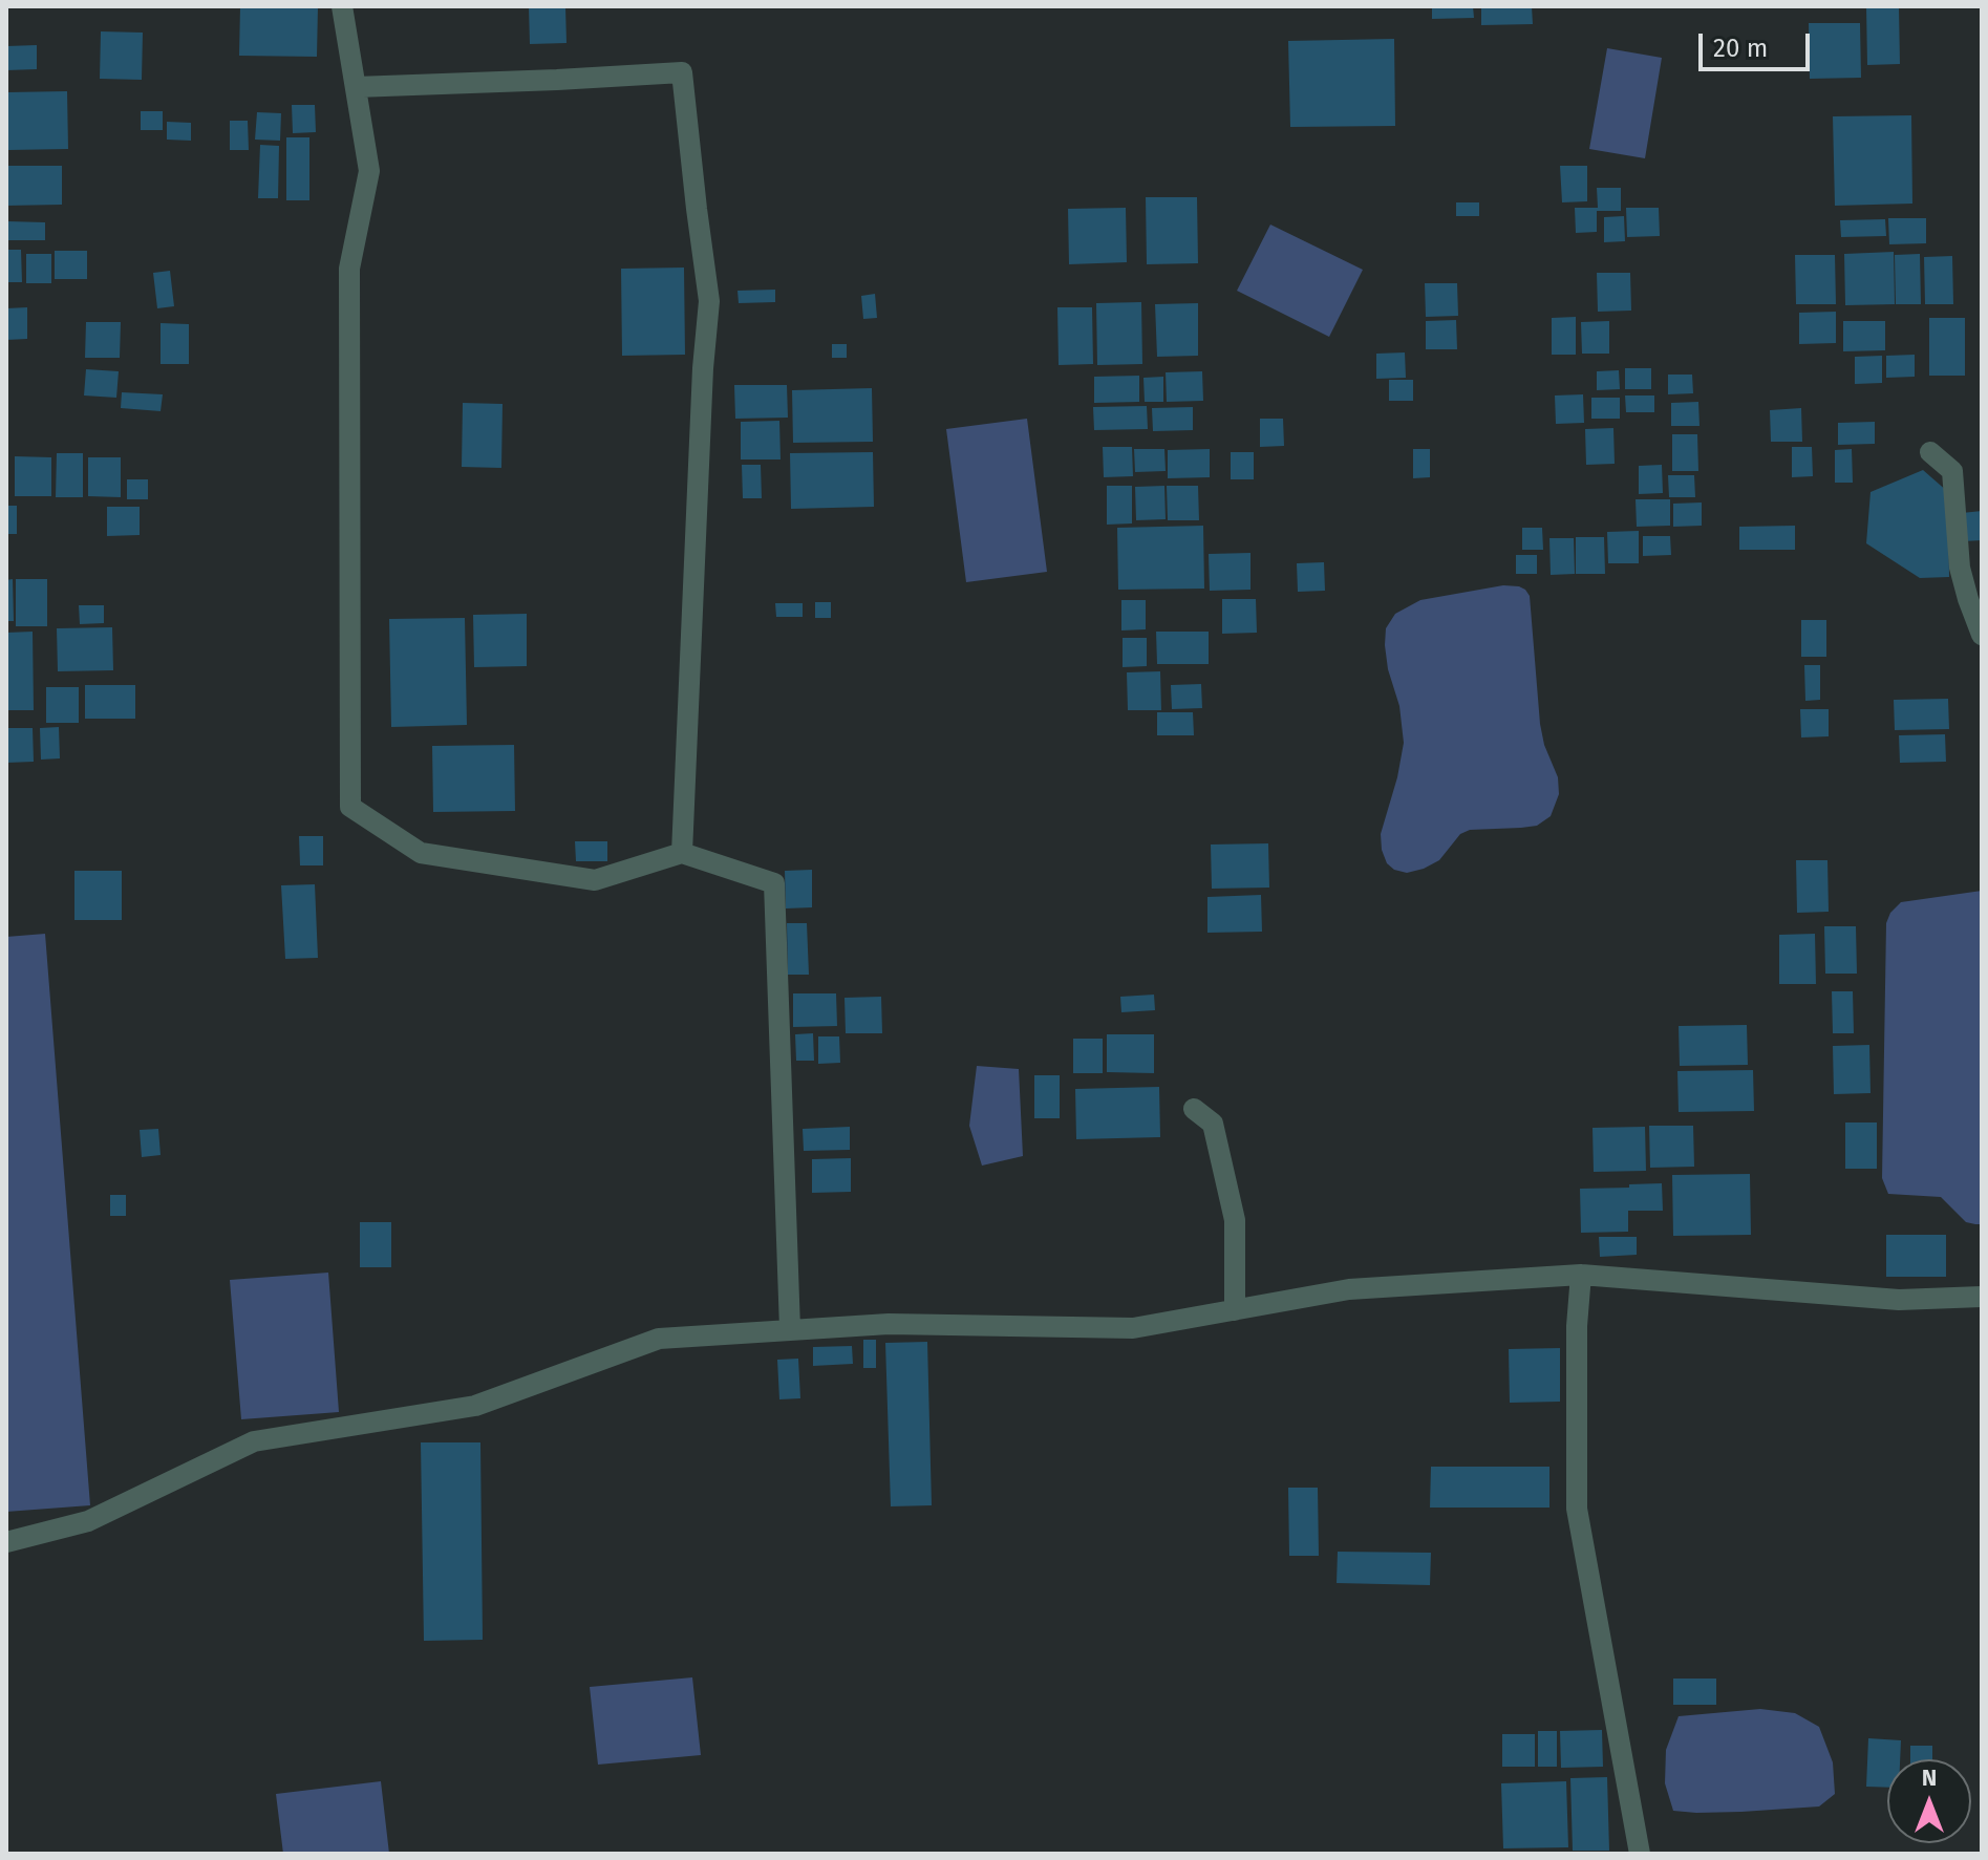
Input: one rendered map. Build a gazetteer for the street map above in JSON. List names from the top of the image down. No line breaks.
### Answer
{"scale_bar":"20 m","north":"top"}
